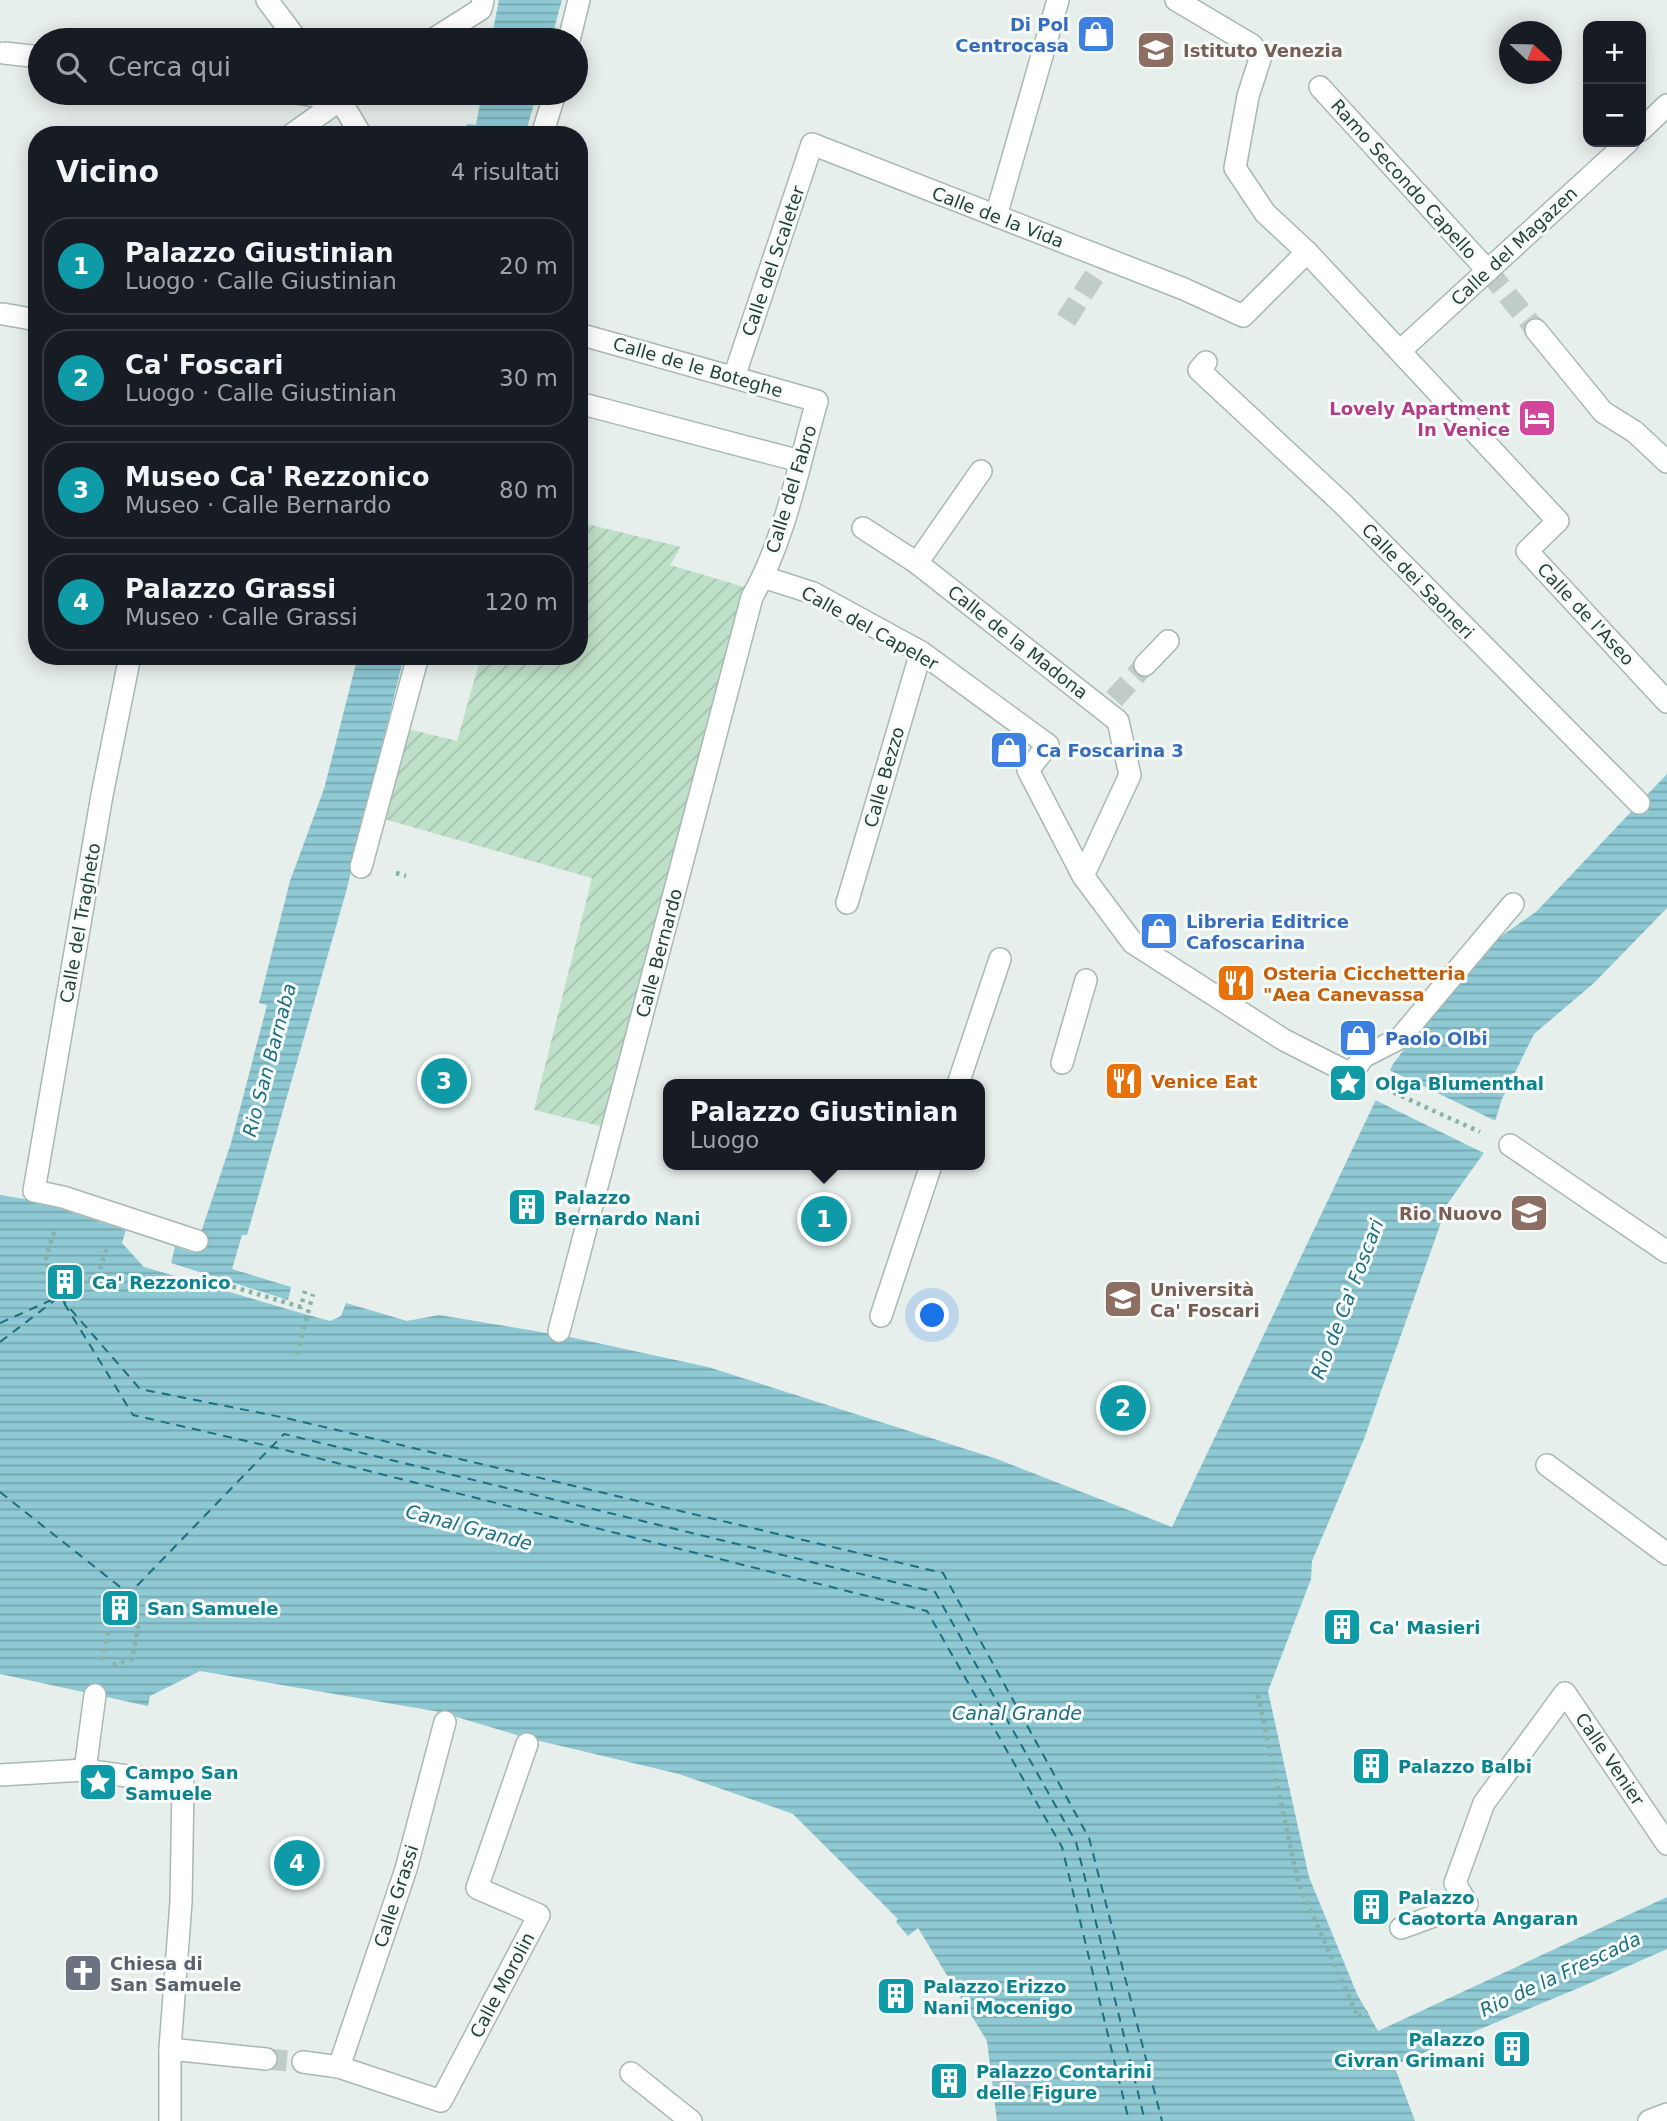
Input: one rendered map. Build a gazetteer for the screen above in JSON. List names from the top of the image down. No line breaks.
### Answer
{"streets":{"street":["Ramo Secondo Capello","Calle de la Vida","Calle del Magazen","Calle del Scaleter","Calle de le Boteghe","Calle del Fabro","Calle dei Saoneri","Calle de l'Aseo","Calle del Capeler","Calle de la Madona","Calle Bezzo","Calle del Tragheto","Calle Bernardo","Calle Venier","Calle Grassi","Calle Morolin"]},"crossings":[["Ramo Secondo Capello","Calle del Magazen"],["Calle de la Vida","Calle del Scaleter"],["Calle de la Vida","Calle de l'Aseo"],["Calle del Magazen","Calle de l'Aseo"],["Calle del Scaleter","Calle de le Boteghe"],["Calle de le Boteghe","Calle del Fabro"],["Calle del Fabro","Calle del Capeler"],["Calle del Fabro","Calle Bernardo"],["Calle del Capeler","Calle de la Madona"],["Calle del Capeler","Calle Bezzo"],["Calle del Capeler","Calle Bernardo"],["Calle Grassi","Calle Morolin"]],"water":["Rio San Barnaba","Rio de Ca' Foscari","Canal Grande","Rio de la Frescada"],"places":{"shop":["Di Pol Centrocasa","Ca Foscarina 3","Libreria Editrice Cafoscarina","Paolo Olbi"],"school or university":["Istituto Venezia","Rio Nuovo","Università Ca' Foscari"],"hotel":["Lovely Apartment In Venice"],"restaurant":["Osteria Cicchetteria \"Aea Canevassa","Venice Eat"],"place":["Olga Blumenthal","Campo San Samuele"],"building":["Palazzo Bernardo Nani","Ca' Rezzonico","San Samuele","Ca' Masieri","Palazzo Balbi","Palazzo Caotorta Angaran","Palazzo Erizzo Nani Mocenigo","Palazzo Civran Grimani","Palazzo Contarini delle Figure"],"church":["Chiesa di San Samuele"]},"north":"right","page":{"map_buttons":["+","−"],"search":"Cerca qui","heading":["Vicino","4 risultati"],"list":[{"mark":"1","name":"Palazzo Giustinian","note":"Luogo · Calle Giustinian","value":"20 m"},{"mark":"2","name":"Ca' Foscari","note":"Luogo · Calle Giustinian","value":"30 m"},{"mark":"3","name":"Museo Ca' Rezzonico","note":"Museo · Calle Bernardo","value":"80 m"},{"mark":"4","name":"Palazzo Grassi","note":"Museo · Calle Grassi","value":"120 m"}],"pins":["3","1","2","4"],"popup":["Palazzo Giustinian","Luogo"]}}
